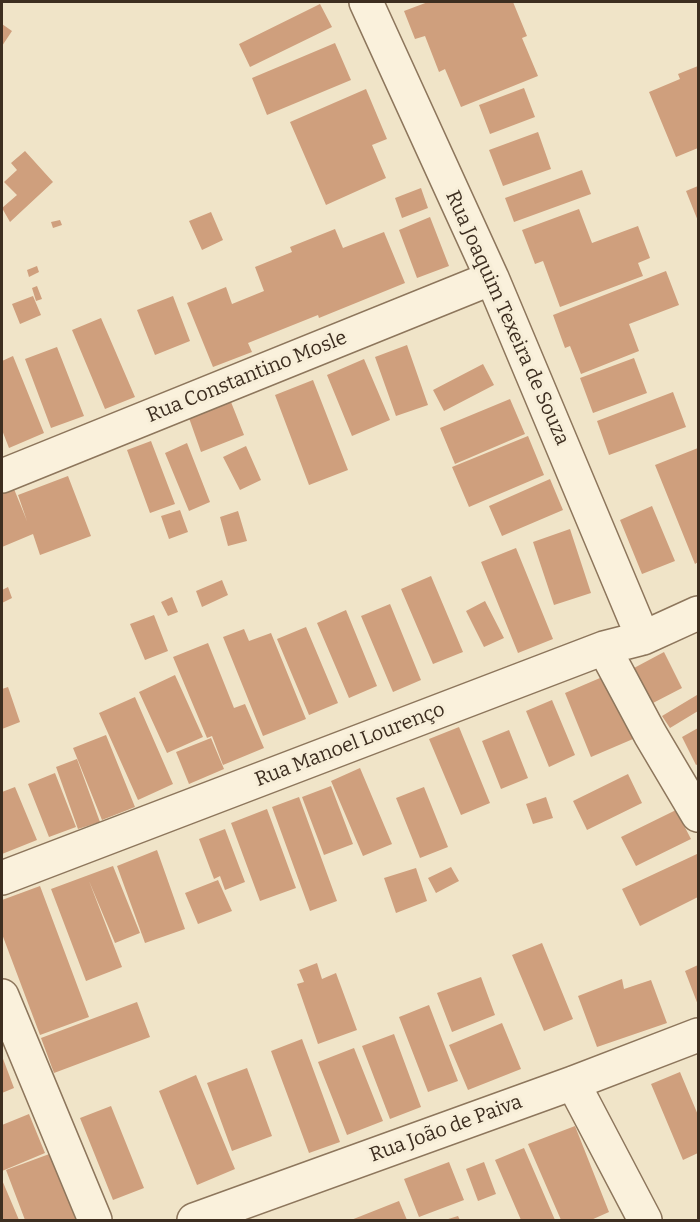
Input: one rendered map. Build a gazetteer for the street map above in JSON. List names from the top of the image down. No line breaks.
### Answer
{"streets":{"street":["Rua Joaquim Texeira de Souza","Rua Constantino Mosle","Rua Manoel Lourenço","Rua João de Paiva"]},"crossings":[["Rua Joaquim Texeira de Souza","Rua Constantino Mosle"],["Rua Joaquim Texeira de Souza","Rua Manoel Lourenço"]]}
